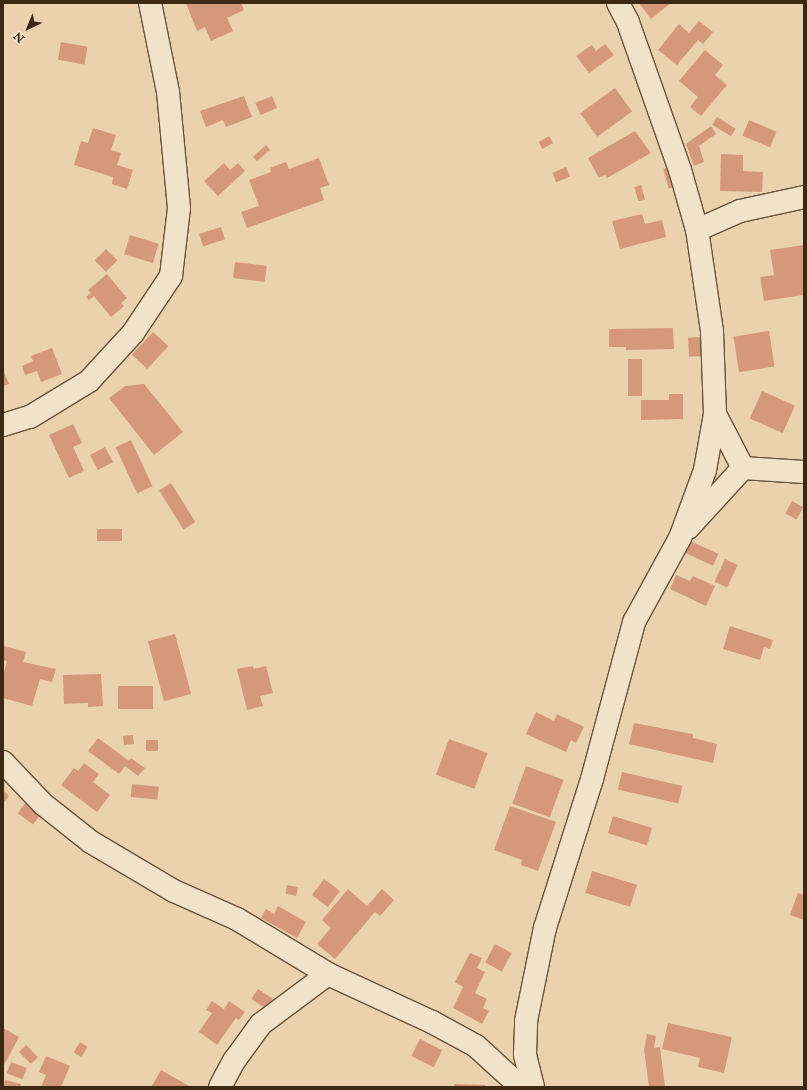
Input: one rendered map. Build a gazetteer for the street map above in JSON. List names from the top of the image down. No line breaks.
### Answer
{"north":"bottom left"}
